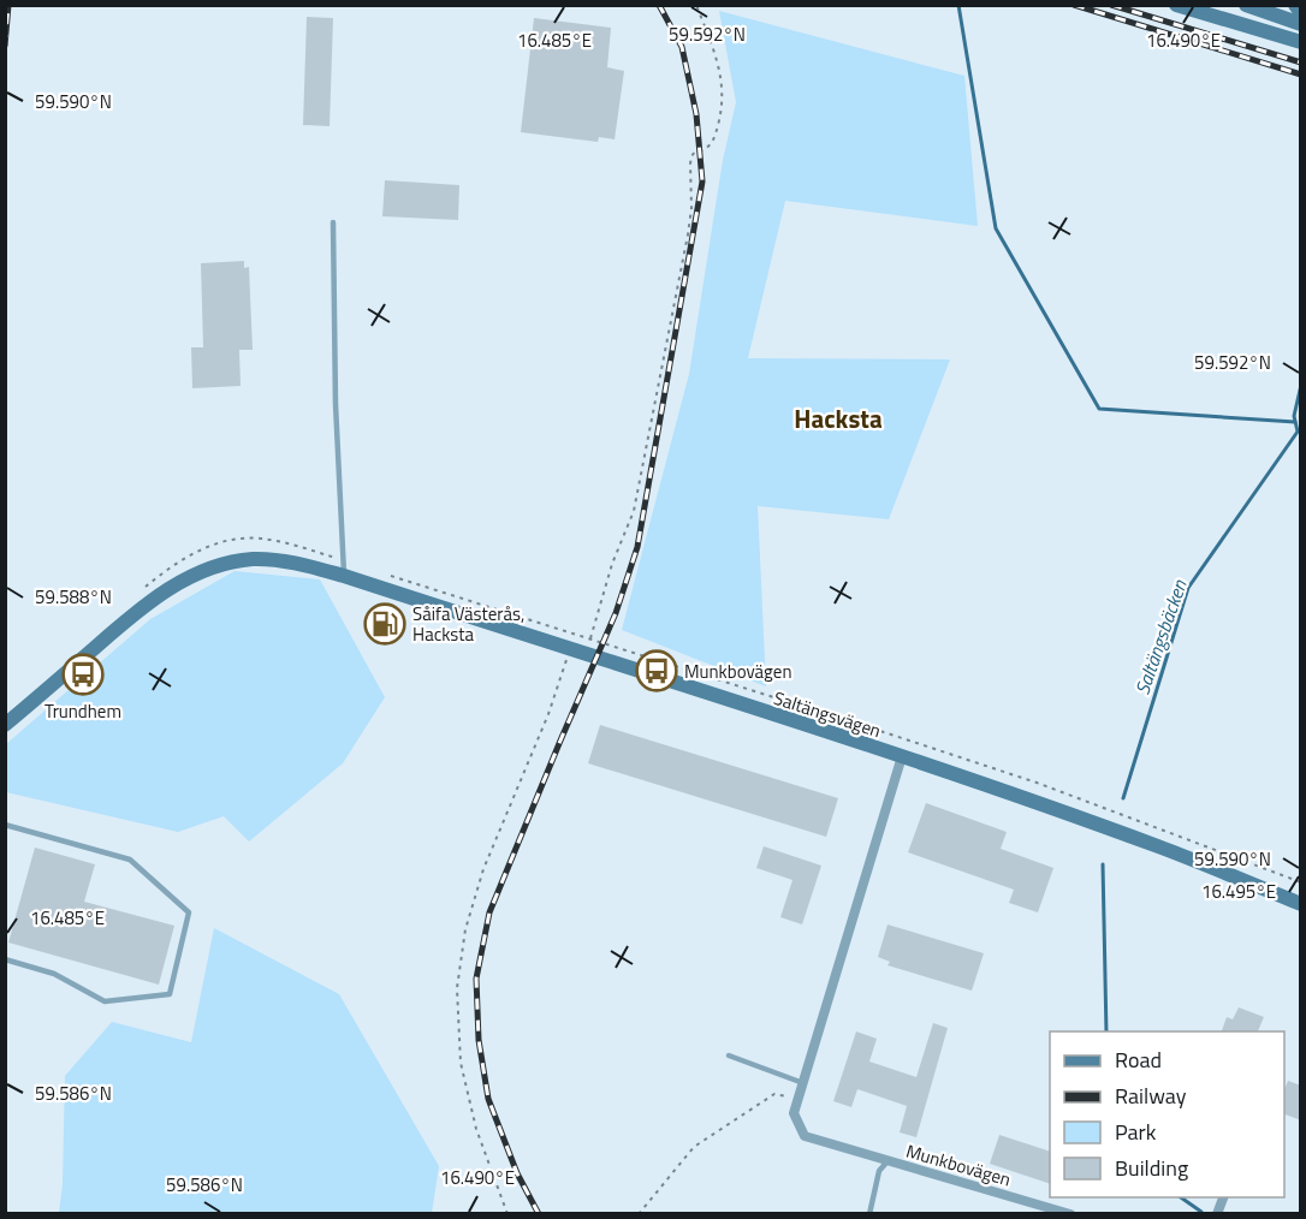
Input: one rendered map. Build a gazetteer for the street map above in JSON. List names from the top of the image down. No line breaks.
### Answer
{"streets":{"street":["Saltängsvägen","Munkbovägen"]},"crossings":[["Saltängsvägen","Munkbovägen"]],"districts":["Hacksta"],"water":["Saltängsbäcken"],"places":{"fuel station":["Såifa Västerås, Hacksta"],"bus stop":["Munkbovägen","Trundhem"]},"legend":["Road","Railway","Park","Building"],"coordinates":["59.592°N","16.485°E","16.490°E","59.590°N","59.588°N","16.495°E","59.586°N"]}
